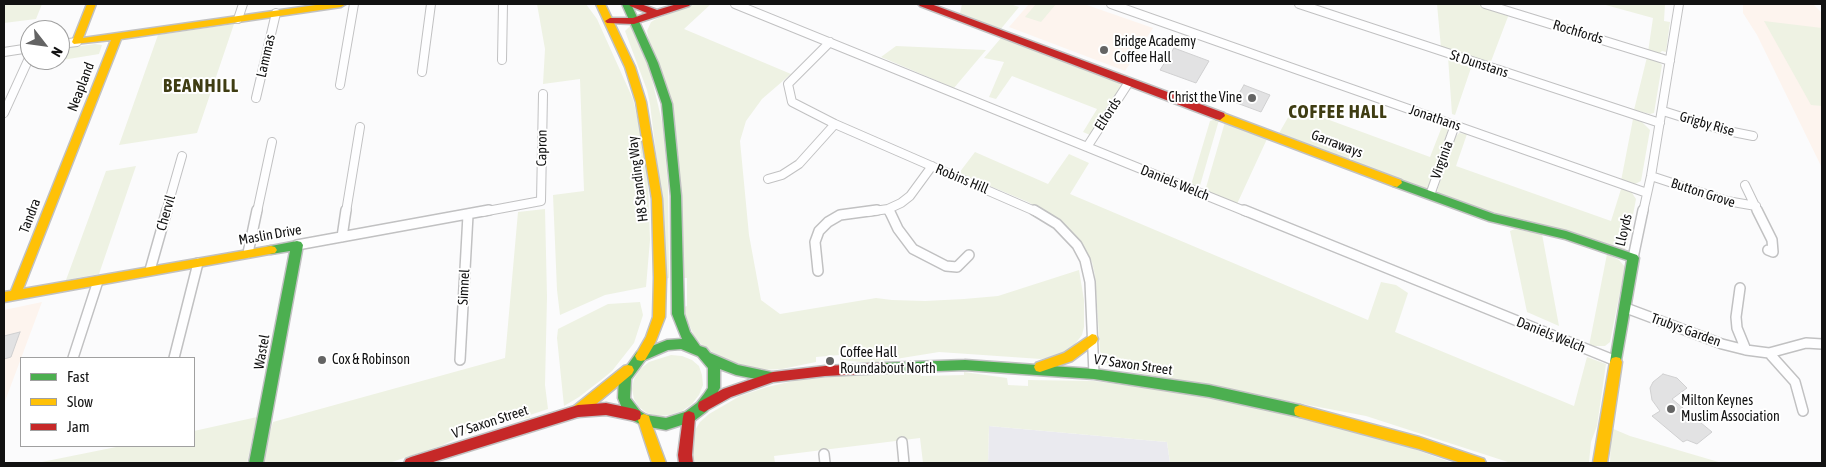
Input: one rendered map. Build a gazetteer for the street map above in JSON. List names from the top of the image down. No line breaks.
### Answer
{"streets":{"main road":["Neapland","Garraways","H8 Standing Way","Tandra","Lloyds","Maslin Drive","Wastel","V7 Saxon Street"],"street":["Rochfords","Lammas","St Dunstans","Elfords","Jonathans","Grigby Rise","Capron","Virginia","Robins Hill","Daniels Welch","Button Grove","Chervil","Simnel","Trubys Garden"]},"crossings":[["Rochfords","Lloyds"],["St Dunstans","Lloyds"],["Neapland","Tandra"],["Elfords","Garraways"],["Elfords","Daniels Welch"],["Jonathans","Virginia"],["Jonathans","Lloyds"],["Grigby Rise","Lloyds"],["Garraways","Virginia"],["Garraways","Lloyds"],["Capron","Maslin Drive"],["H8 Standing Way","V7 Saxon Street"],["Robins Hill","Daniels Welch"],["Robins Hill","V7 Saxon Street"],["Daniels Welch","Lloyds"],["Button Grove","Lloyds"],["Chervil","Maslin Drive"],["Tandra","Maslin Drive"],["Lloyds","Trubys Garden"],["Maslin Drive","Simnel"],["Maslin Drive","Wastel"]],"districts":["BEANHILL","COFFEE HALL"],"places":["Bridge Academy Coffee Hall","Christ the Vine","Cox & Robinson","Coffee Hall Roundabout North","Milton Keynes Muslim Association"],"legend":["Fast","Slow","Jam"],"north":"bottom right"}
